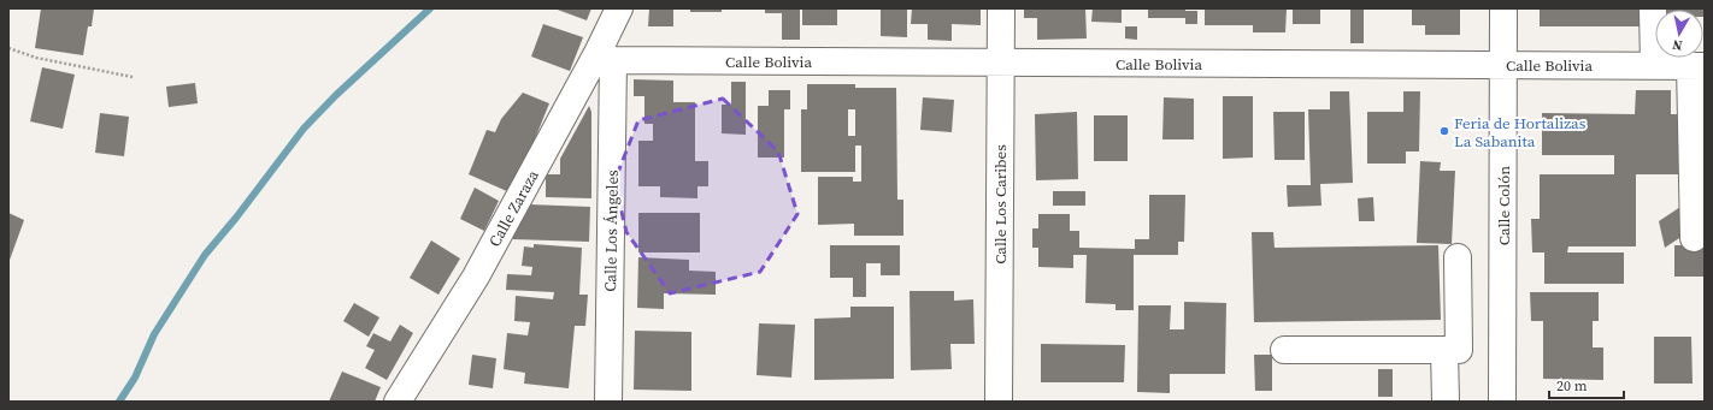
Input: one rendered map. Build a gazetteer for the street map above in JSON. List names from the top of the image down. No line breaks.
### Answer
{"streets":{"street":["Calle Bolivia","Calle Los Caribes","Calle Colón","Calle Zaraza","Calle Los Ángeles"]},"crossings":[["Calle Bolivia","Calle Los Caribes"],["Calle Bolivia","Calle Colón"],["Calle Bolivia","Calle Zaraza"],["Calle Bolivia","Calle Los Ángeles"],["Calle Zaraza","Calle Los Ángeles"]],"places":["Feria de Hortalizas La Sabanita"],"scale_bar":"20 m","north":"bottom"}
